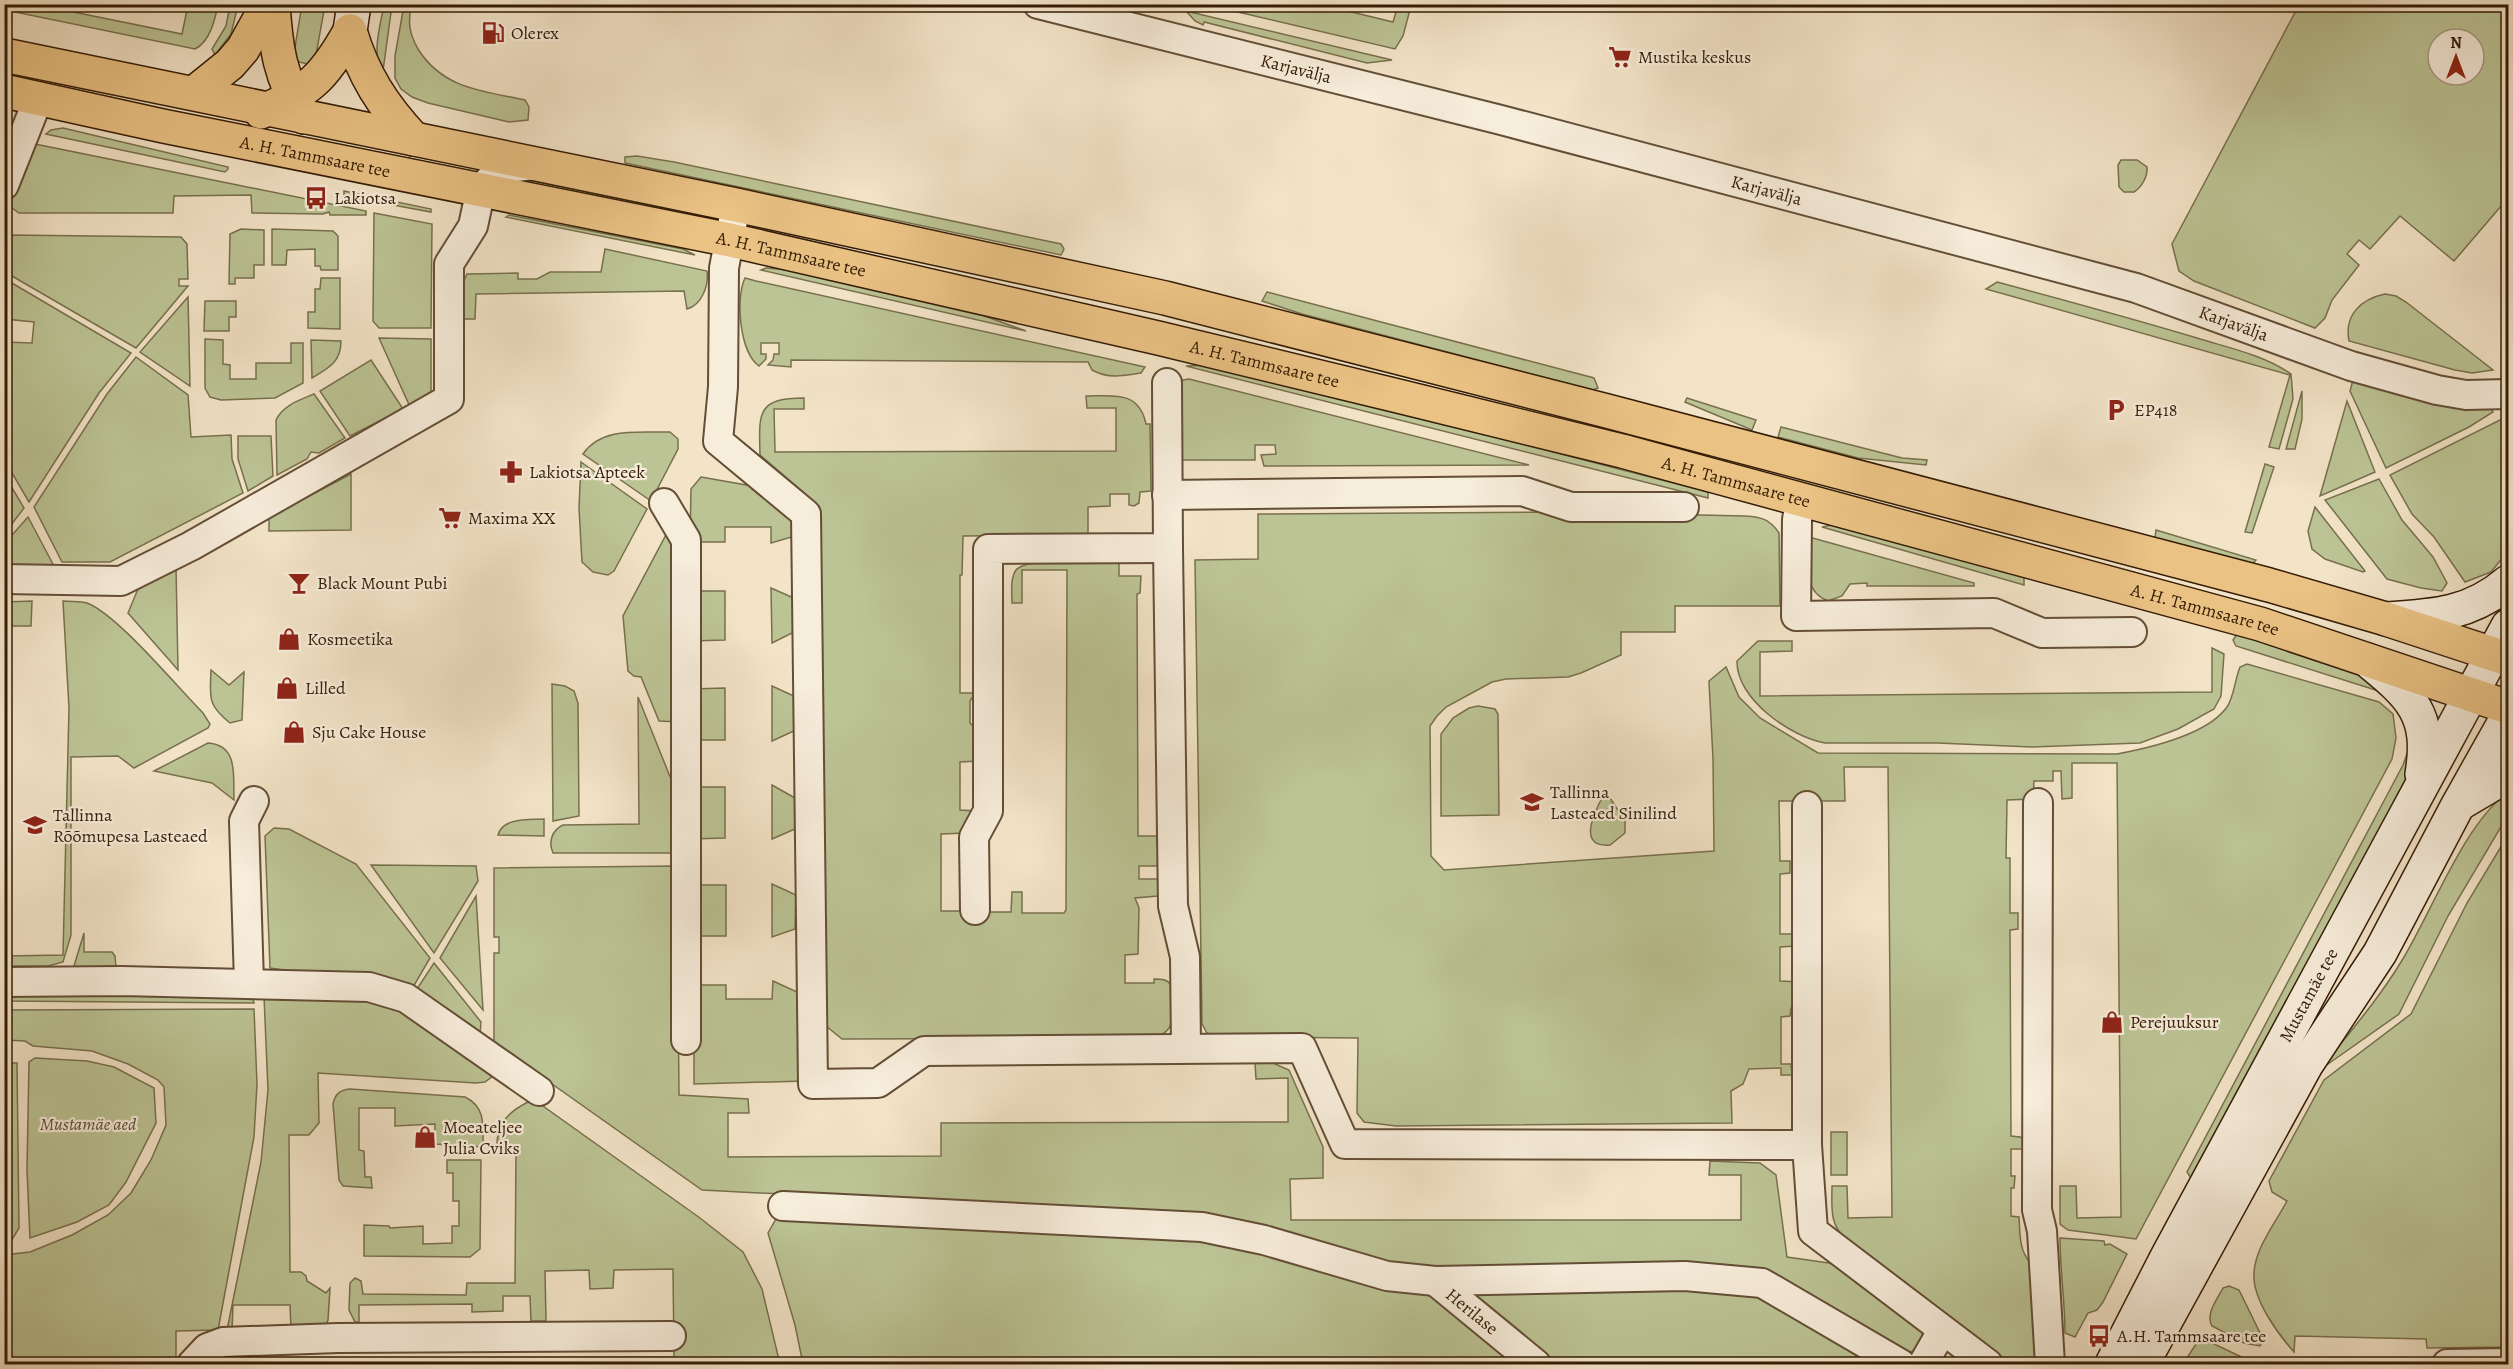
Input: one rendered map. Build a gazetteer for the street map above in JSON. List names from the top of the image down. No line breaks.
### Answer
{"streets":{"main road":["A. H. Tammsaare tee","Mustamäe tee"],"street":["Karjavälja","Herilase"]},"crossings":[["A. H. Tammsaare tee","Mustamäe tee"]],"parks":["Mustamäe aed"],"places":{"fuel station":["Olerex"],"supermarket":["Mustika keskus","Maxima XX"],"bus stop":["Lakiotsa","A.H. Tammsaare tee"],"parking":["EP418"],"pharmacy":["Lakiotsa Apteek"],"bar":["Black Mount Pubi"],"shop":["Kosmeetika","Lilled","Sju Cake House","Perejuuksur","Moeateljee Julia Cviks"],"school or university":["Tallinna Lasteaed Sinilind","Tallinna Rõõmupesa Lasteaed"]},"north":"top"}
